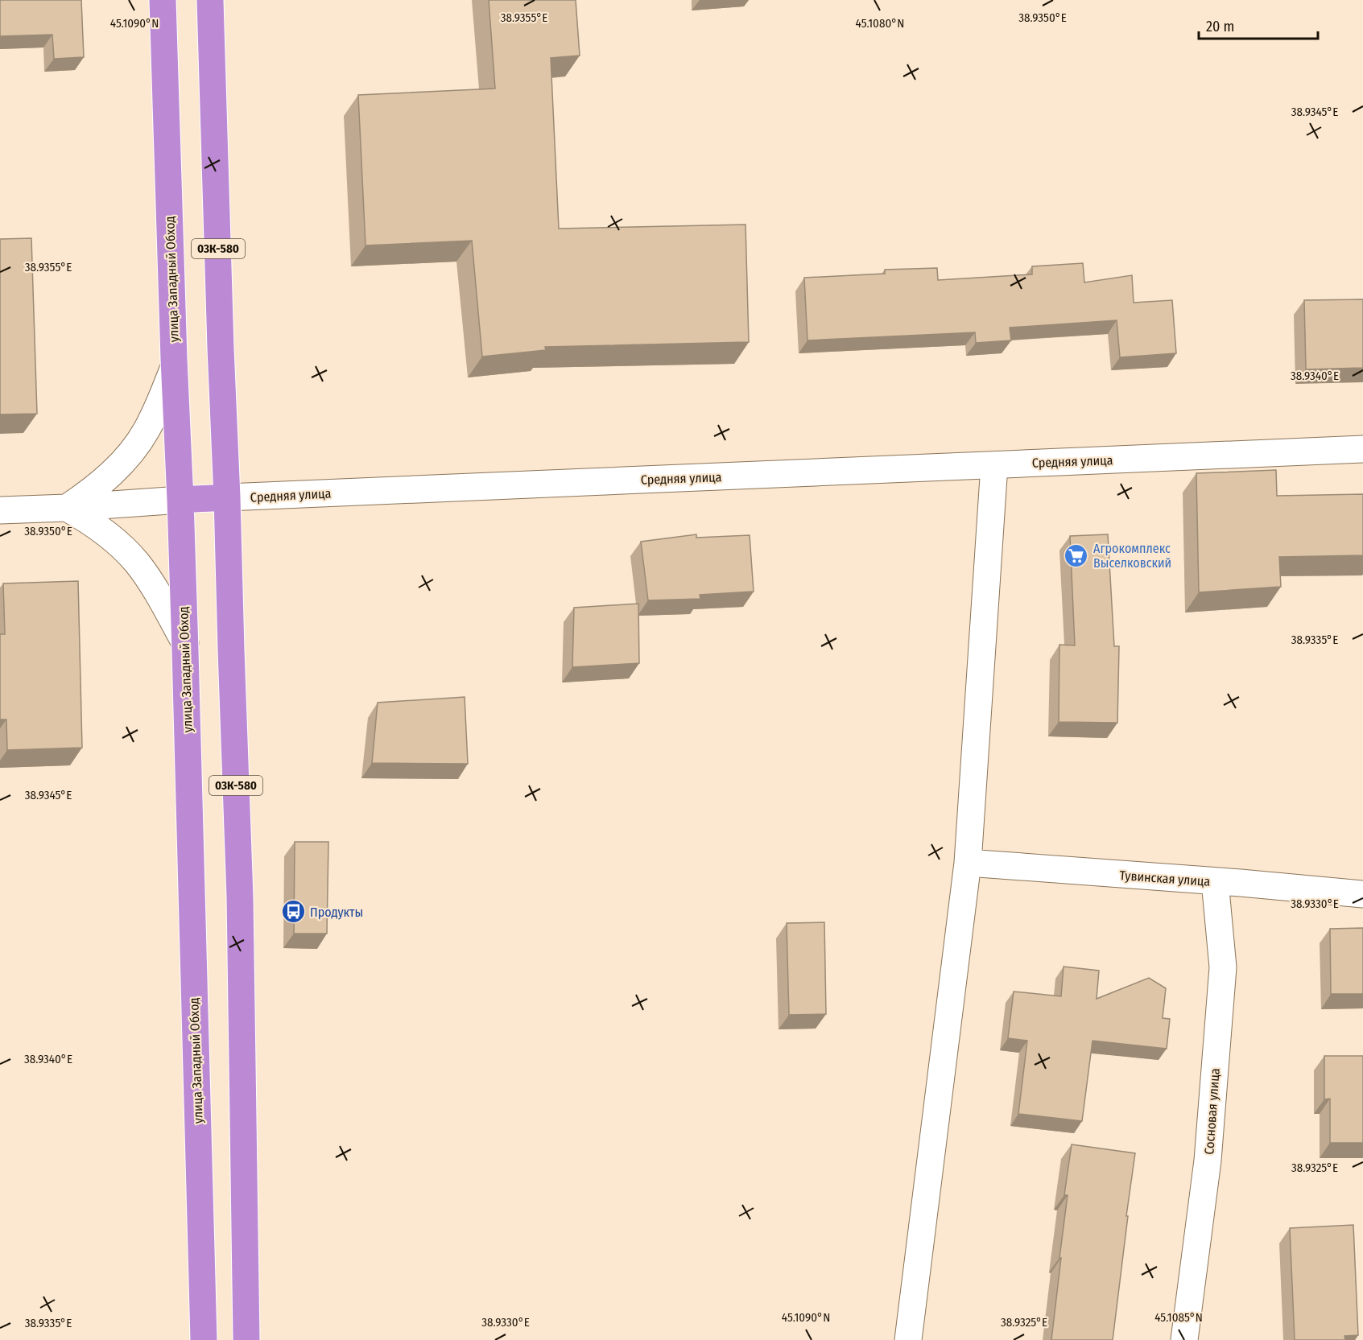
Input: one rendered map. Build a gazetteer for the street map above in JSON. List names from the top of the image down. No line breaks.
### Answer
{"streets":{"highway":["03К-580","улица Западный Обход","Средняя улица"],"street":["Тувинская улица","Сосновая улица"]},"crossings":[["03К-580","Средняя улица"],["улица Западный Обход","Средняя улица"],["Тувинская улица","Сосновая улица"]],"places":{"supermarket":["Агрокомплекс Выселковский"],"bus stop":["Продукты"]},"scale_bar":"20 m","coordinates":["38.9355°E","38.9350°E","45.1090°N","45.1080°N","38.9345°E","38.9340°E","38.9335°E","38.9330°E","38.9325°E","45.1085°N"]}
